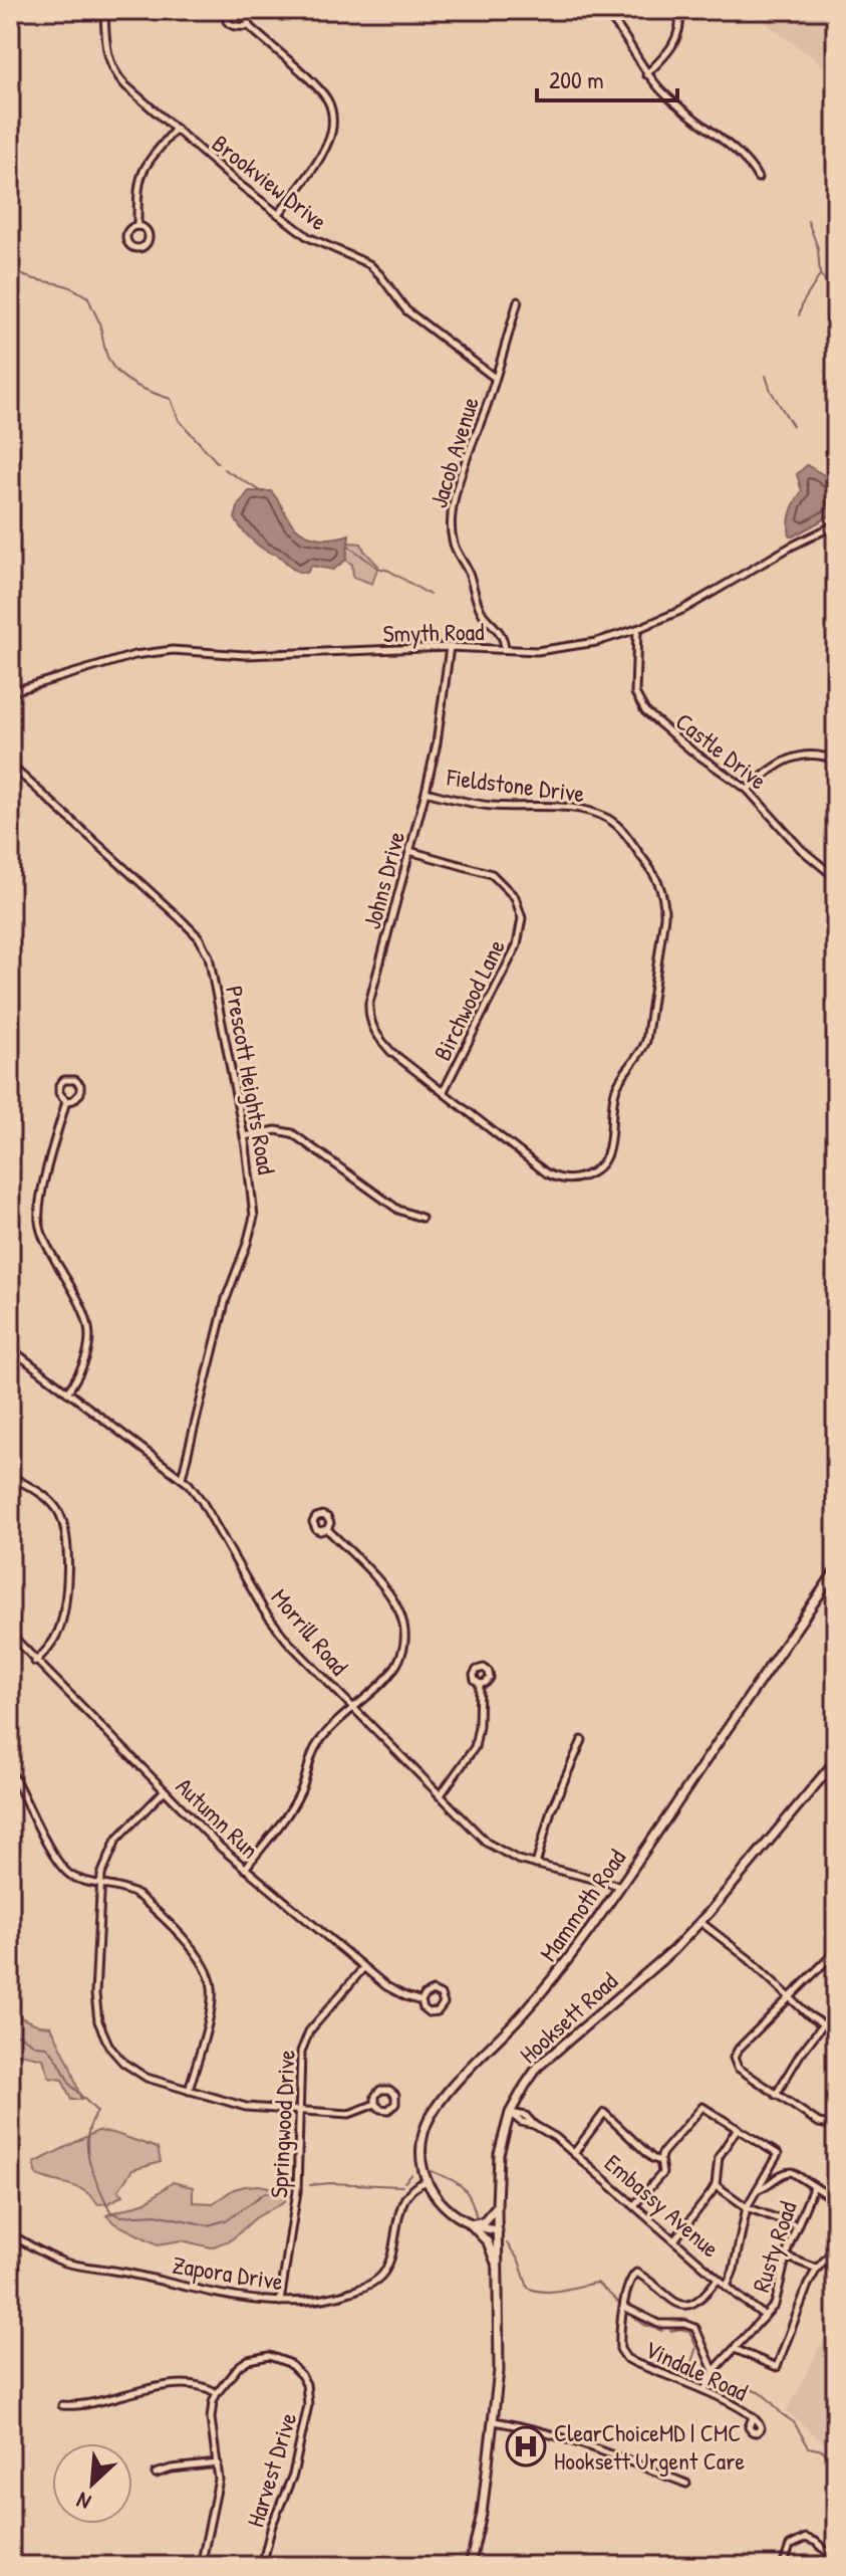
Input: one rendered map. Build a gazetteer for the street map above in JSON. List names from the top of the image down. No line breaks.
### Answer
{"streets":{"main road":["Mammoth Road","Hooksett Road"],"street":["Brookview Drive","Jacob Avenue","Smyth Road","Castle Drive","Fieldstone Drive","Johns Drive","Birchwood Lane","Prescott Heights Road","Morrill Road","Autumn Run","Springwood Drive","Embassy Avenue","Rusty Road","Zapora Drive","Vindale Road","Harvest Drive"]},"crossings":[["Brookview Drive","Jacob Avenue"],["Jacob Avenue","Smyth Road"],["Smyth Road","Castle Drive"],["Smyth Road","Johns Drive"],["Fieldstone Drive","Johns Drive"],["Fieldstone Drive","Birchwood Lane"],["Johns Drive","Birchwood Lane"],["Prescott Heights Road","Morrill Road"],["Morrill Road","Mammoth Road"],["Autumn Run","Springwood Drive"],["Mammoth Road","Zapora Drive"],["Hooksett Road","Embassy Avenue"],["Springwood Drive","Zapora Drive"],["Embassy Avenue","Rusty Road"],["Embassy Avenue","Vindale Road"],["Rusty Road","Vindale Road"]],"places":{"hospital":["ClearChoiceMD | CMC Hooksett Urgent Care"]},"scale_bar":"200 m","north":"bottom left"}
